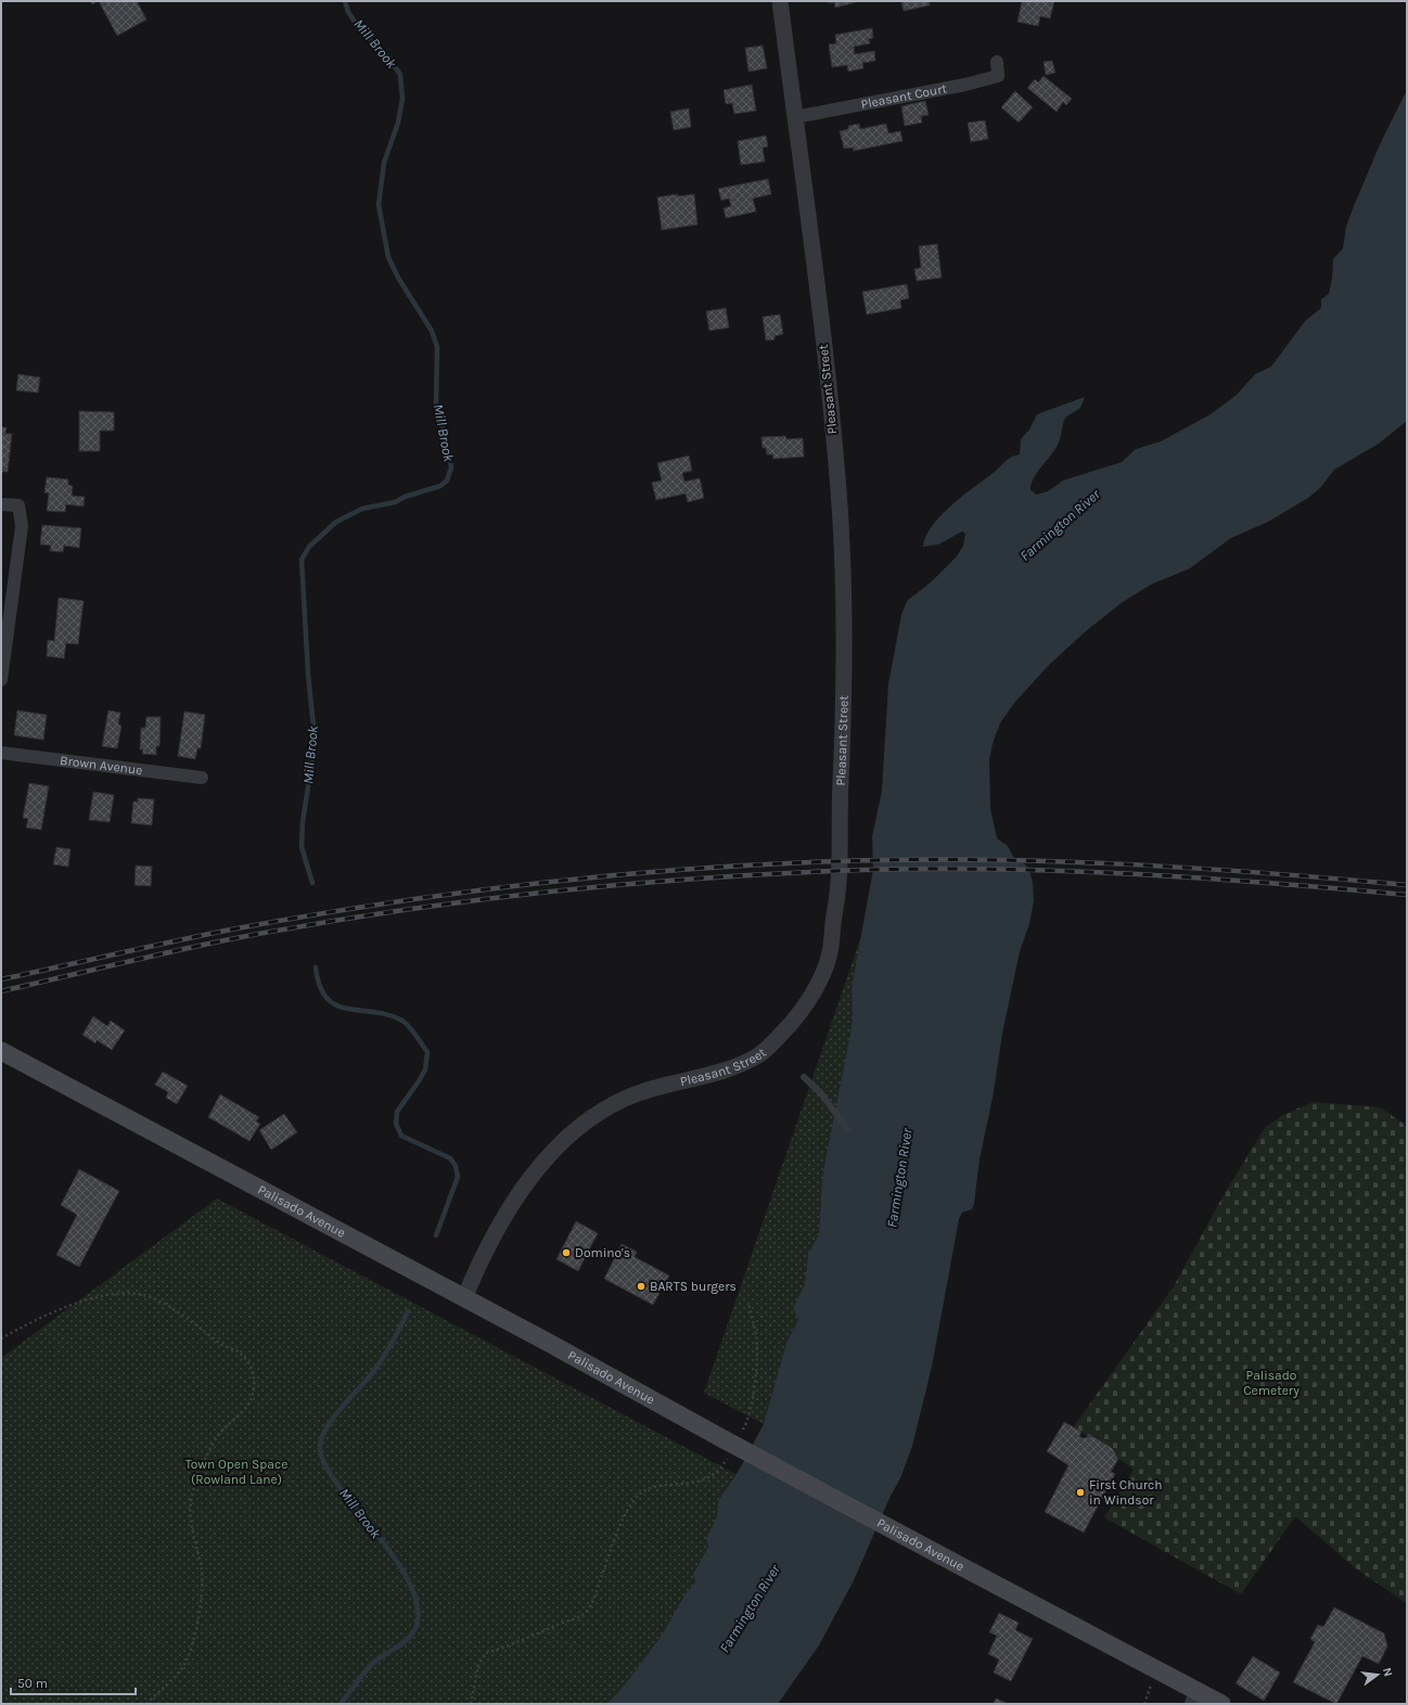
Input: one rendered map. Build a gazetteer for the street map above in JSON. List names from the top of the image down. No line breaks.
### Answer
{"streets":{"main road":["Palisado Avenue"],"street":["Pleasant Court","Pleasant Street","Brown Avenue"]},"crossings":[["Pleasant Court","Pleasant Street"],["Pleasant Street","Palisado Avenue"]],"water":["Mill Brook","Farmington River"],"parks":["Palisado Cemetery","Town Open Space (Rowland Lane)"],"places":["Domino's","BARTS burgers","First Church in Windsor"],"scale_bar":"50 m","north":"right"}
